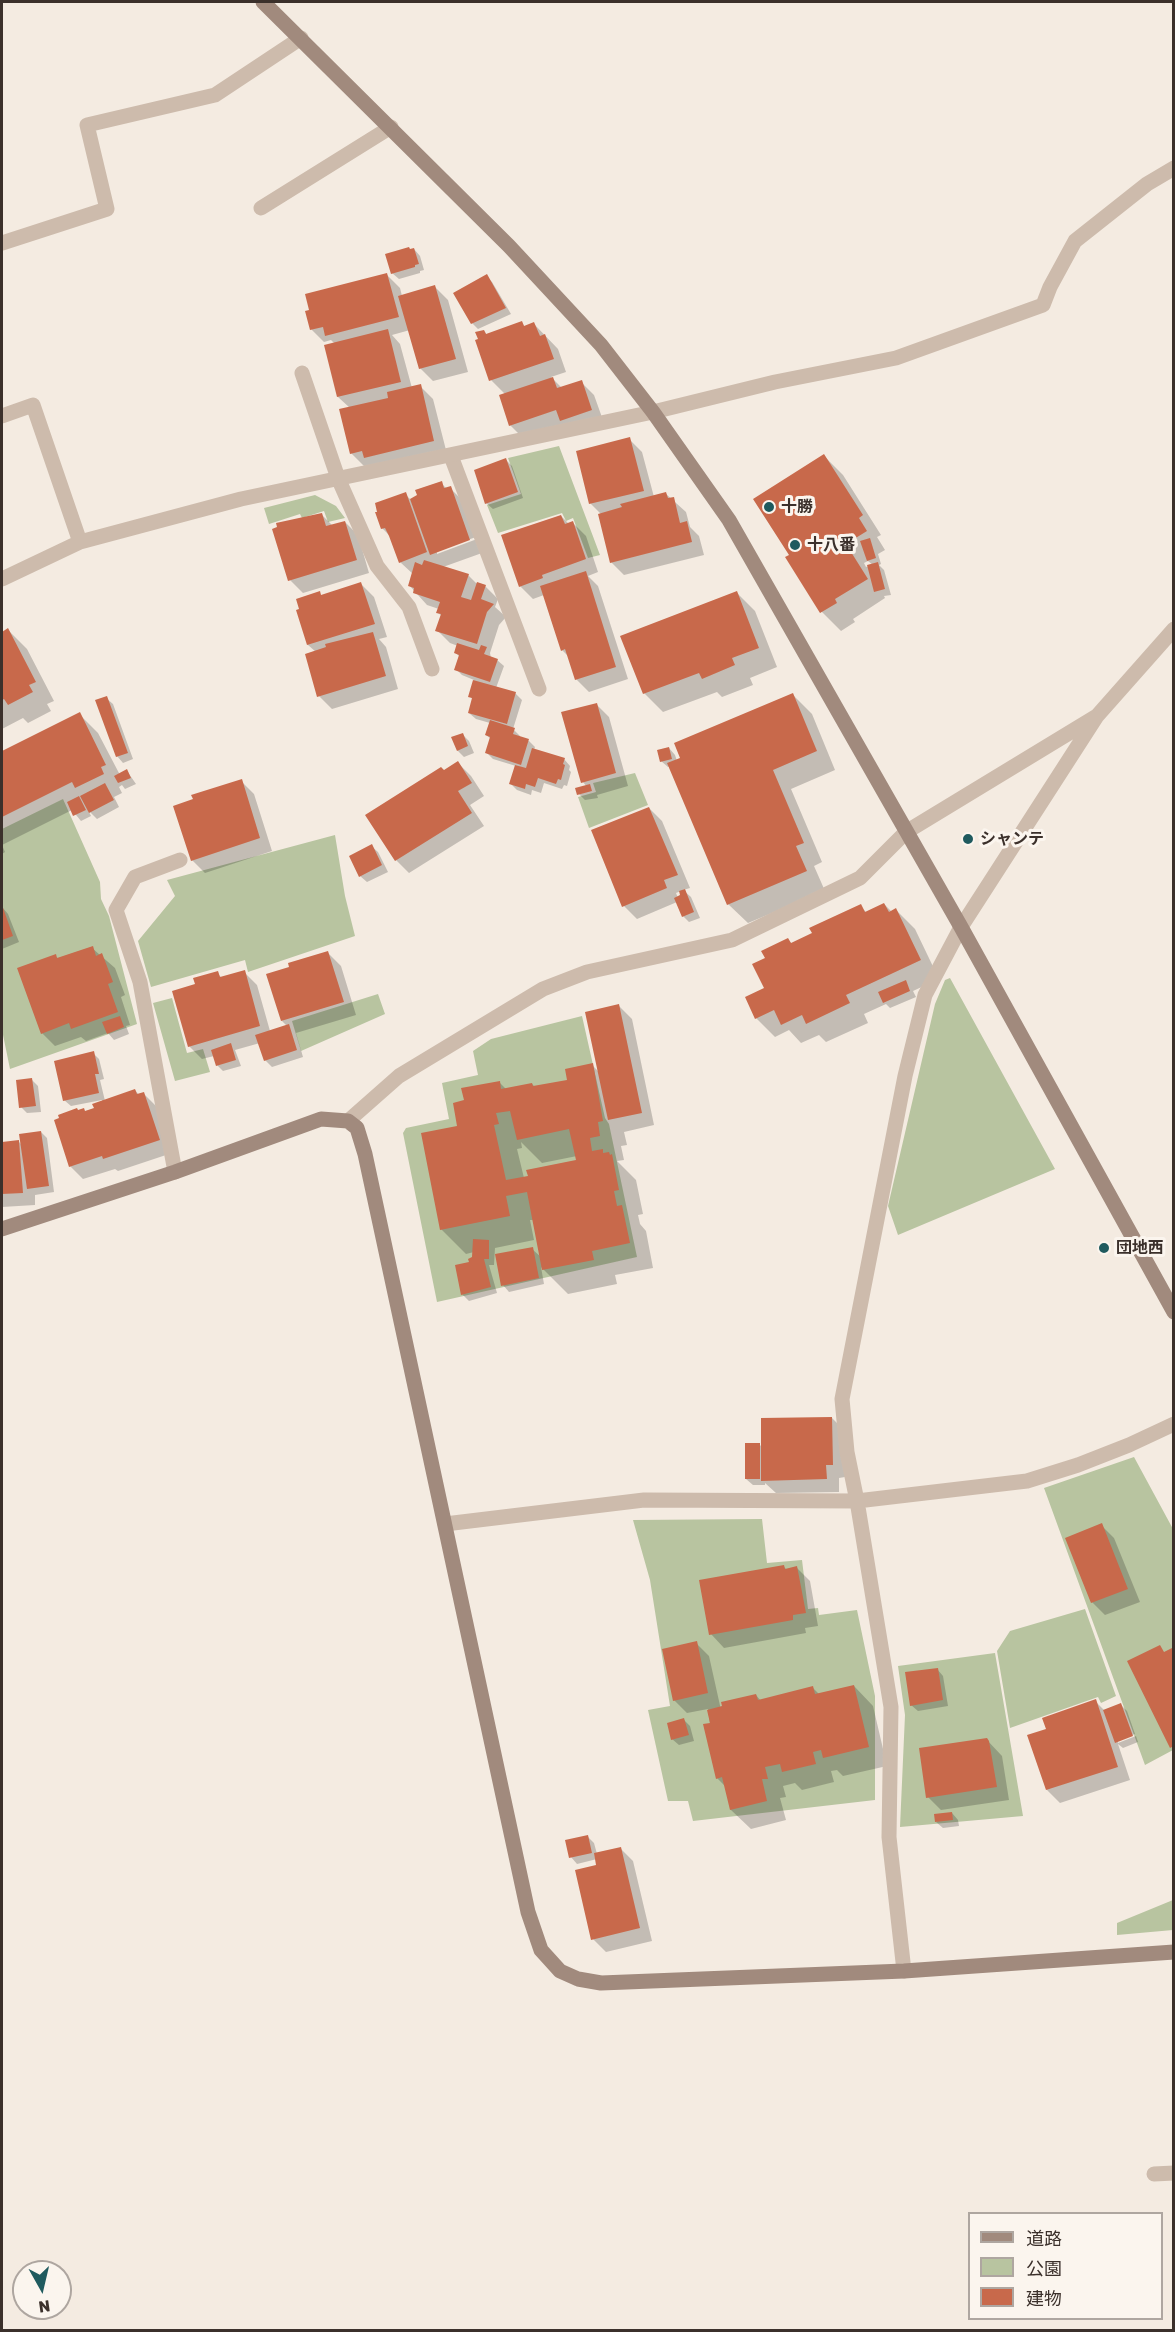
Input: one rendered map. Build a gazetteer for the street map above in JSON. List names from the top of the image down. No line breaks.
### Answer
{"places":["十勝","十八番","シャンテ","団地西"],"legend":["道路","公園","建物"],"north":"bottom"}
